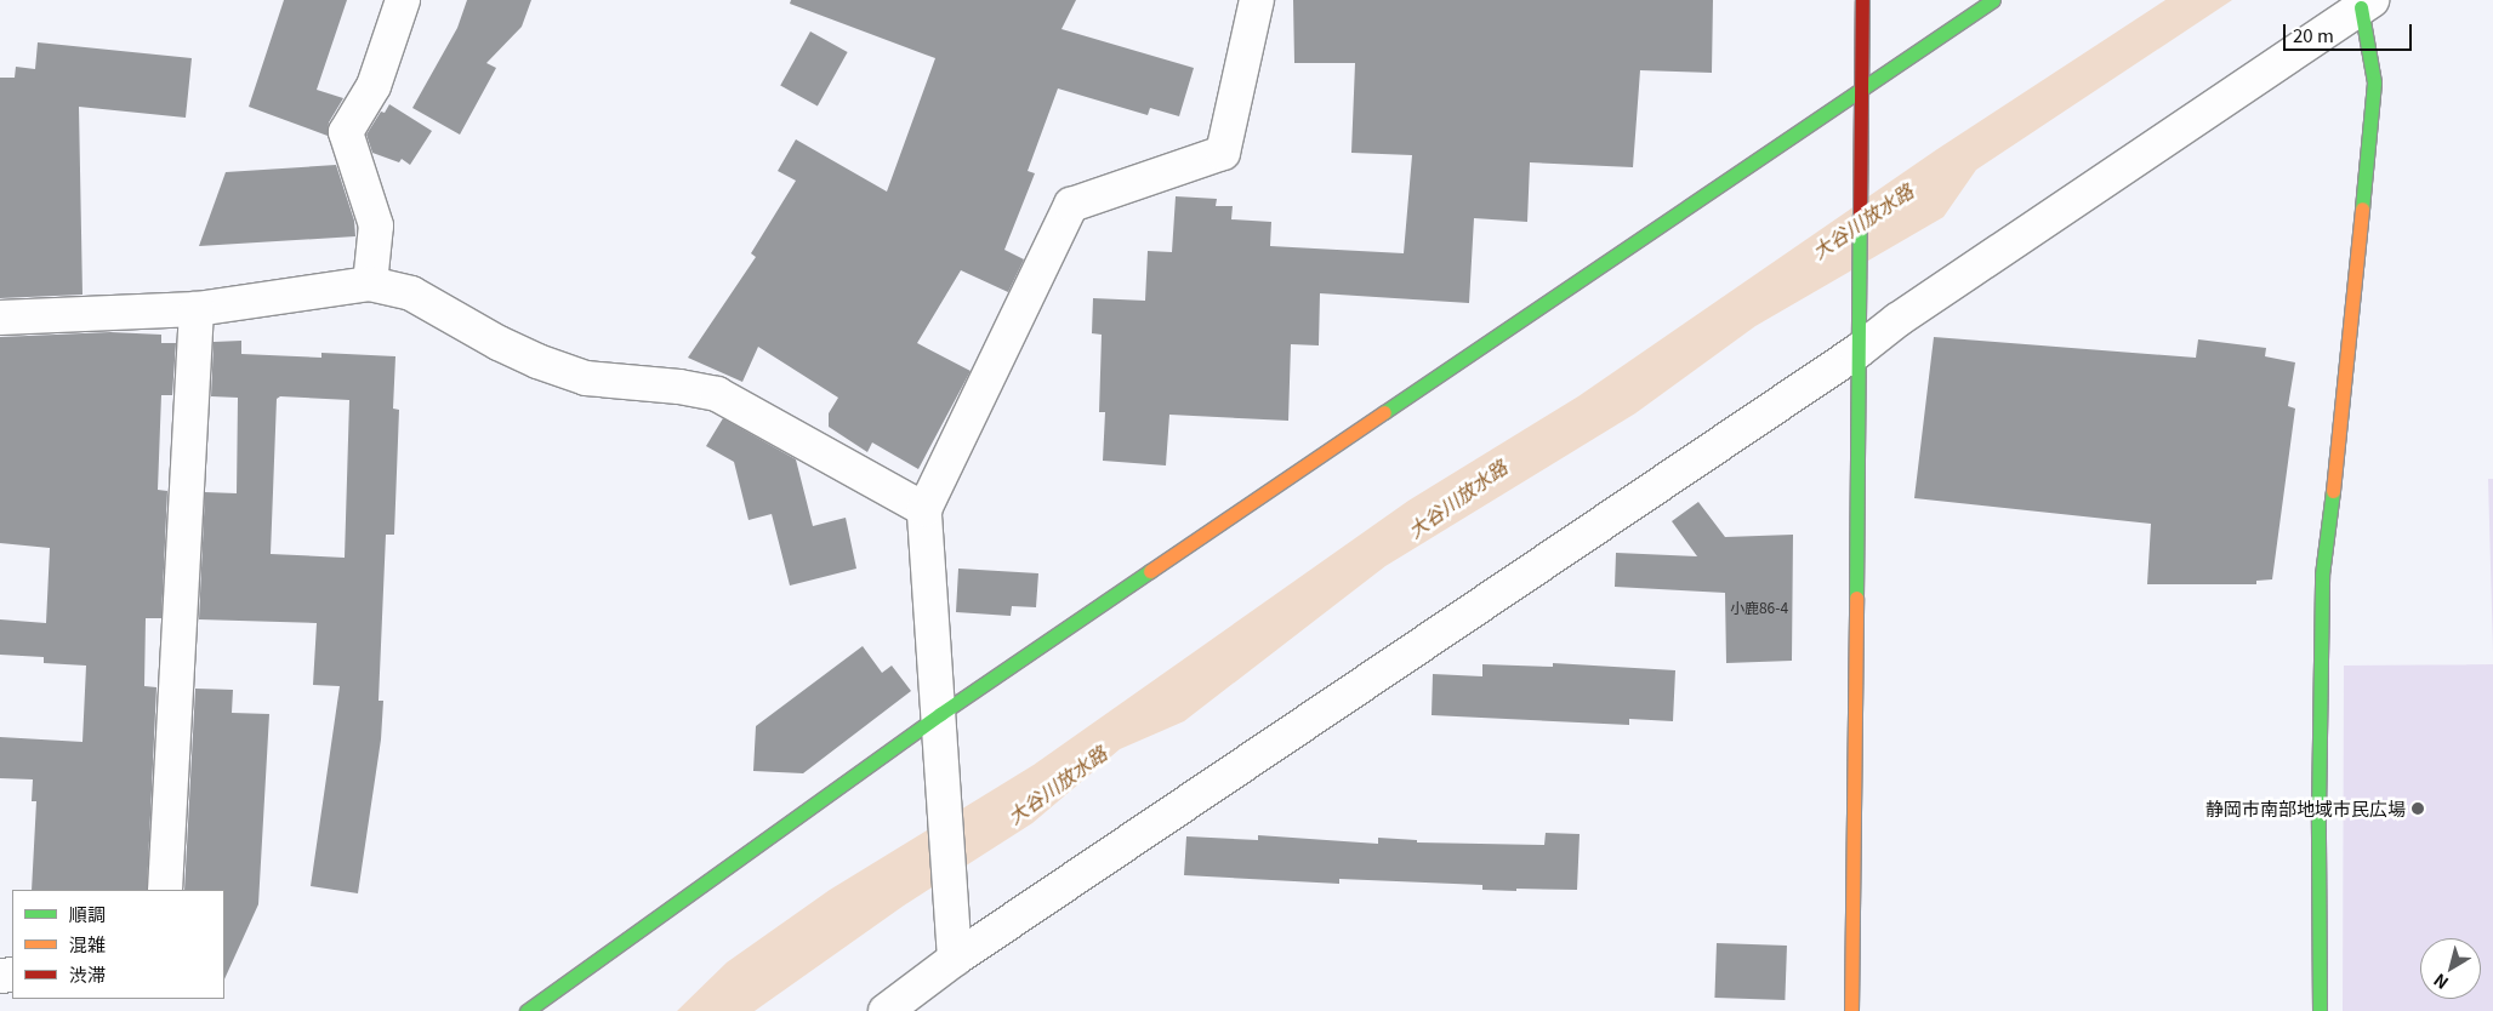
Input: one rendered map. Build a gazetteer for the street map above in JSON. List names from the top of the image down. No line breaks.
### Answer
{"water":["大谷川放水路"],"places":["静岡市南部地域市民広場"],"house_numbers":["小鹿86-4"],"legend":["順調","混雑","渋滞"],"scale_bar":"20 m","north":"bottom left"}
